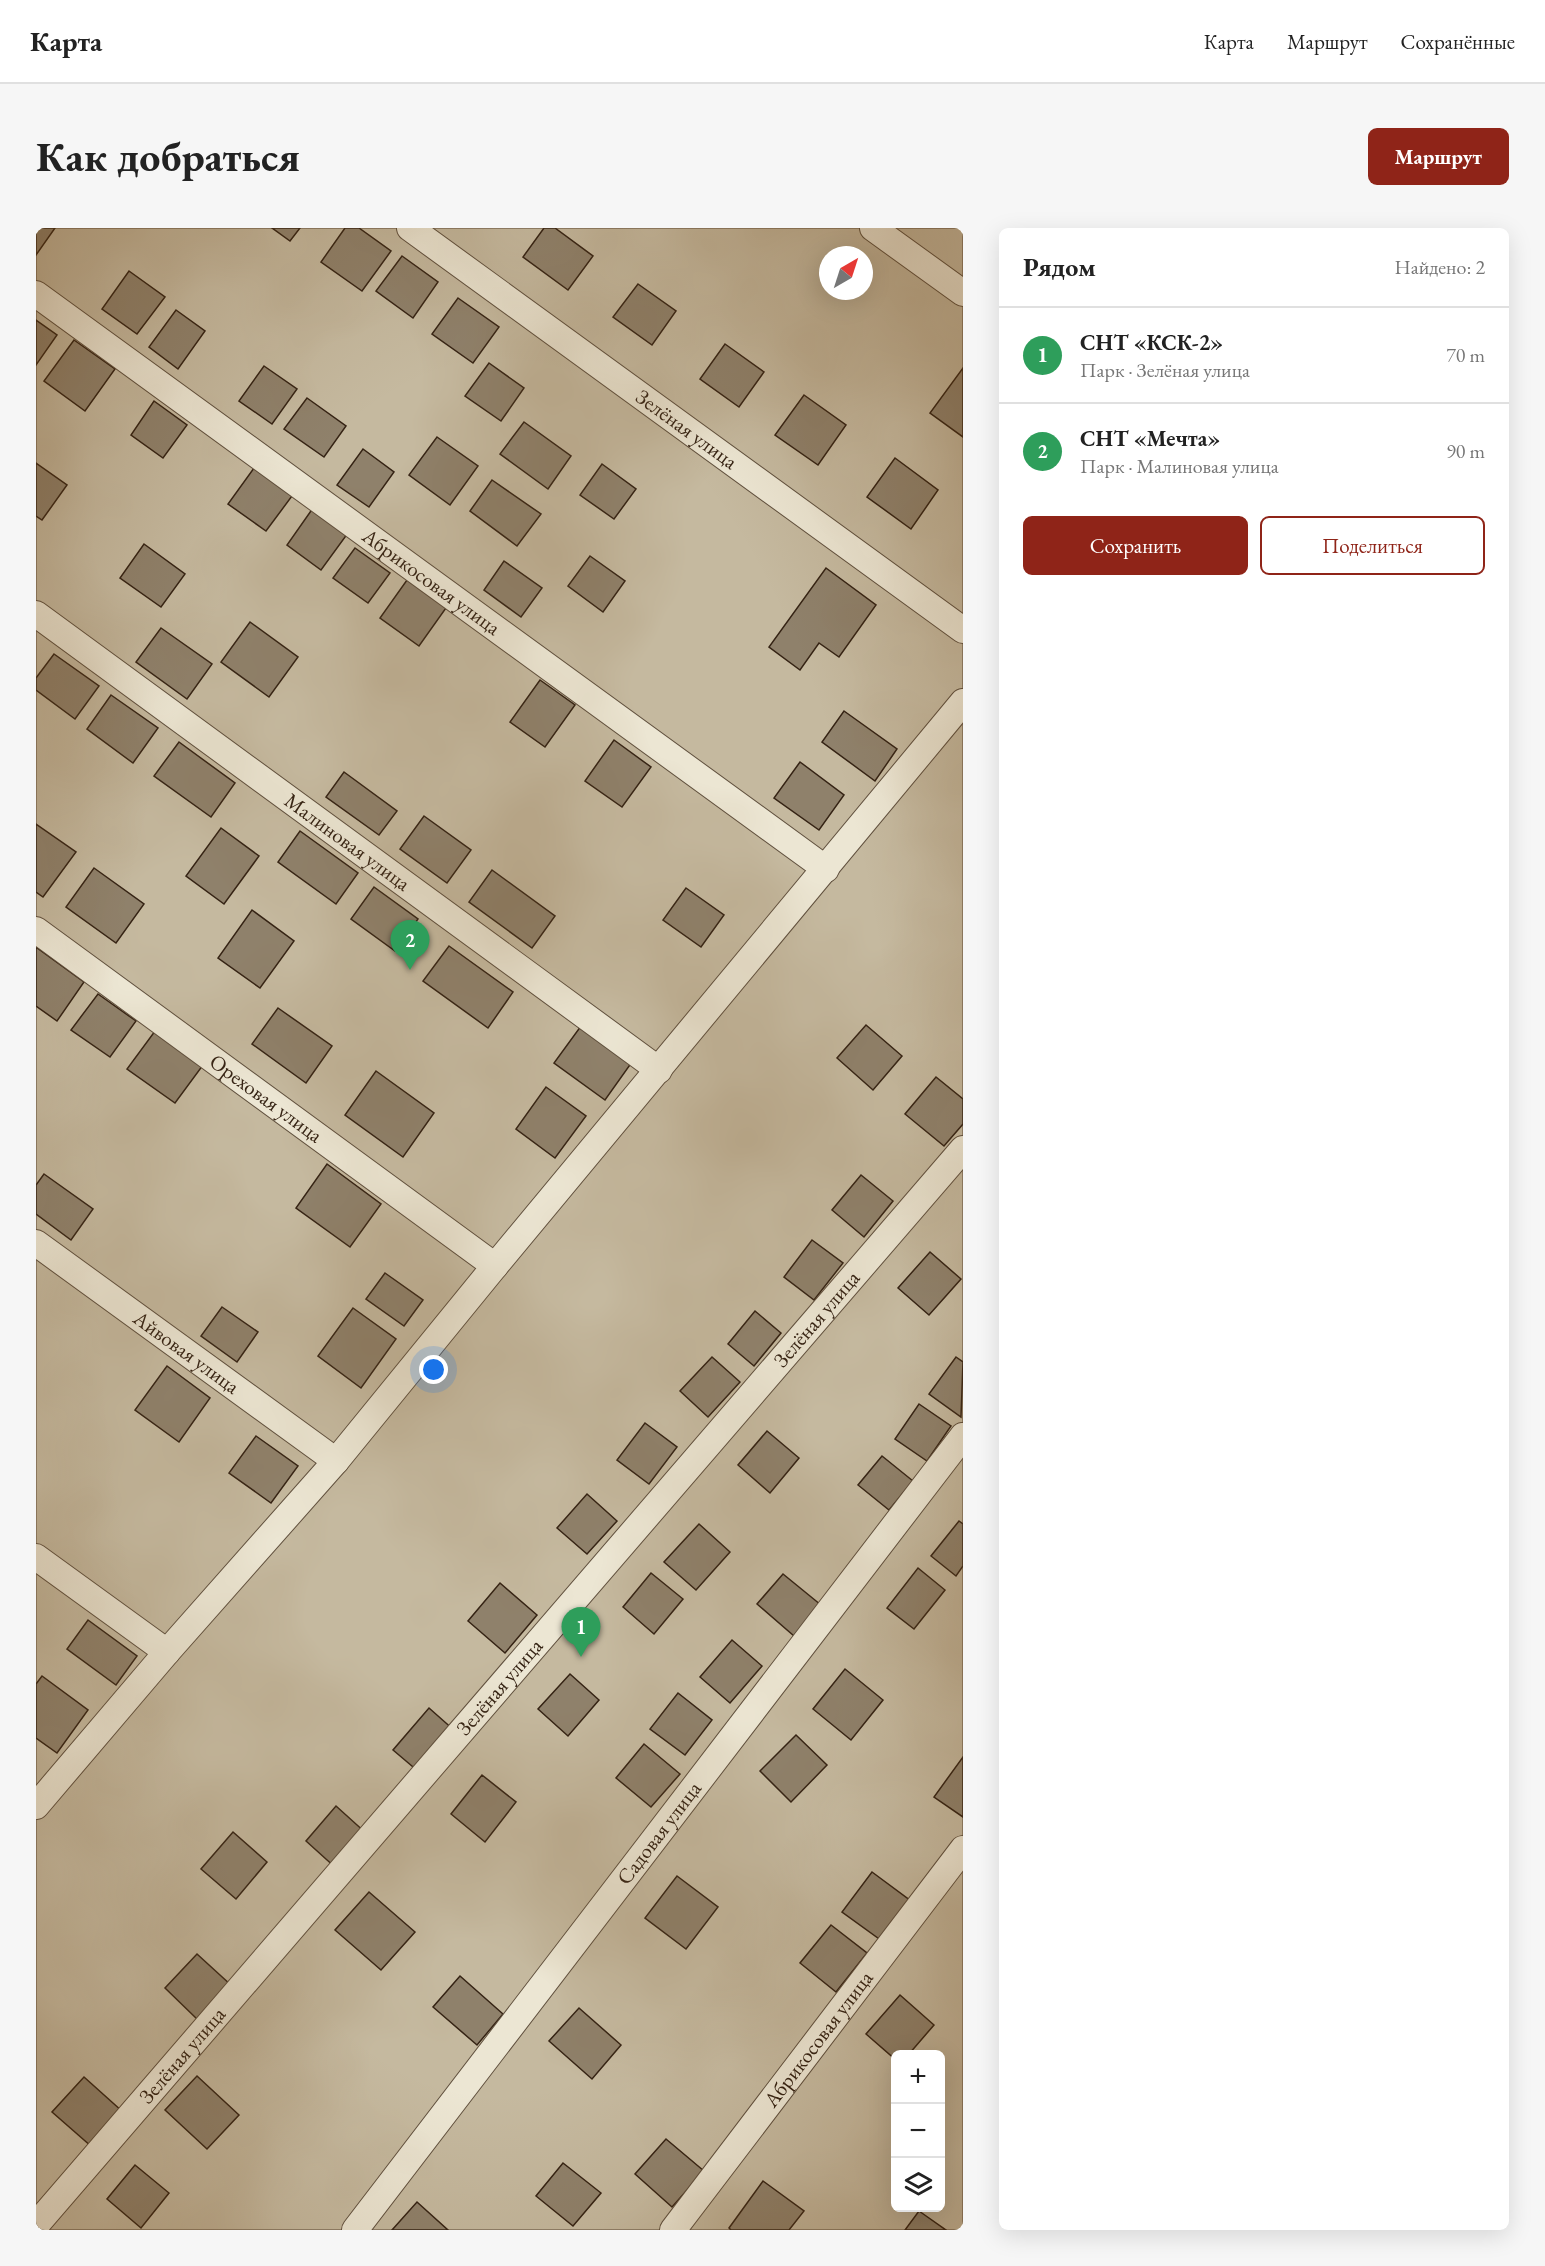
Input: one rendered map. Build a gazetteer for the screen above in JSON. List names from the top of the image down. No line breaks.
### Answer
{"streets":{"street":["Зелёная улица","Абрикосовая улица","Малиновая улица","Ореховая улица","Айвовая улица","Садовая улица"]},"north":"top right","page":{"header":"Карта","nav":["Карта","Маршрут","Сохранённые"],"buttons":["Маршрут",["Сохранить","Поделиться"]],"title":"Как добраться","heading":["Рядом","Найдено: 2"],"list":[{"mark":"1","name":"СНТ «КСК-2»","note":"Парк · Зелёная улица","value":"70 m"},{"mark":"2","name":"СНТ «Мечта»","note":"Парк · Малиновая улица","value":"90 m"}],"pins":["2","1"],"map_buttons":["+","−"]}}
